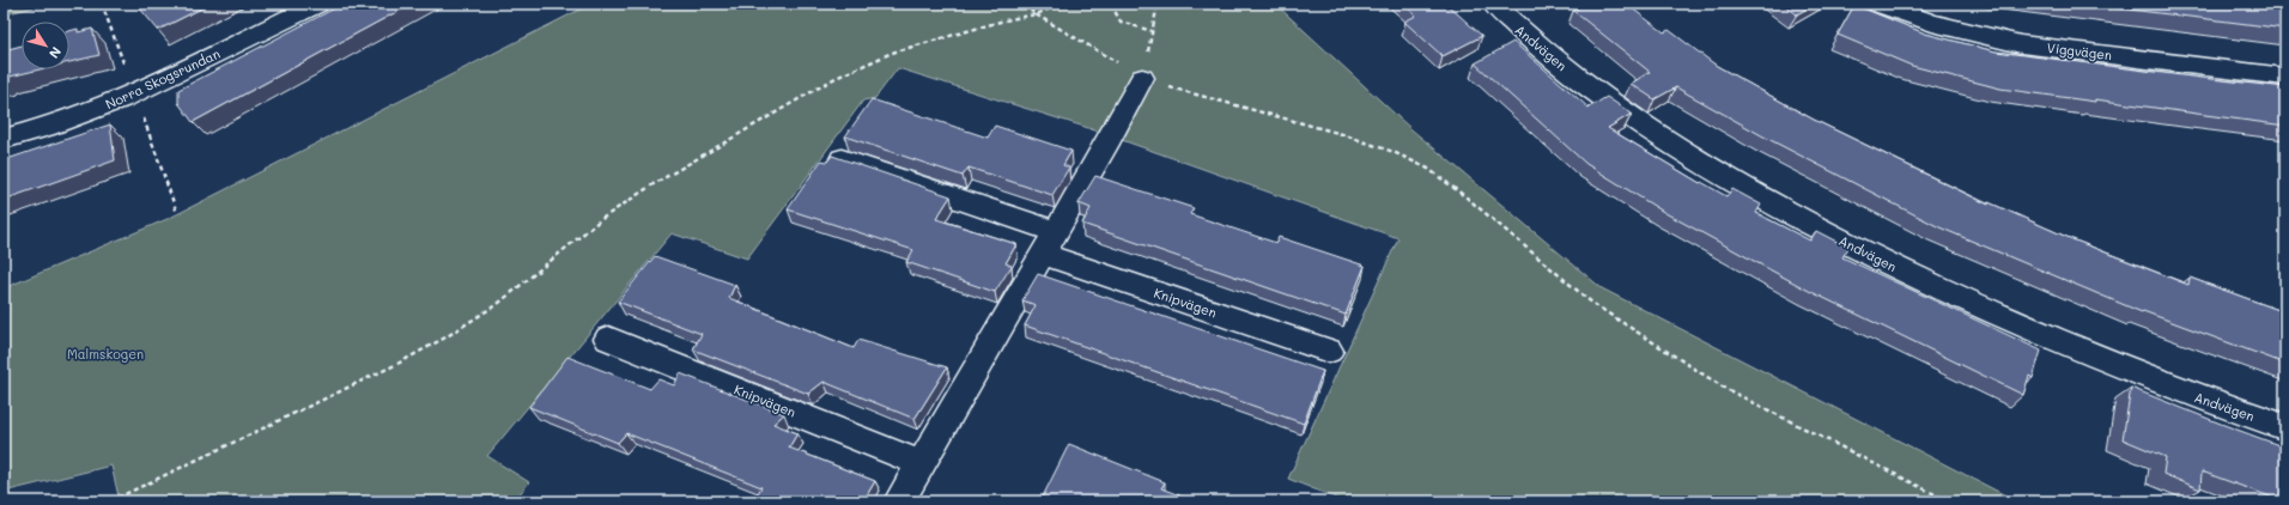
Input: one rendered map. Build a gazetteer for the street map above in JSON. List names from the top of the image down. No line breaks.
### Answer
{"streets":{"street":["Andvägen","Viggvägen","Norra Skogsrundan","Knipvägen"]},"parks":["Malmskogen"],"north":"bottom right"}
